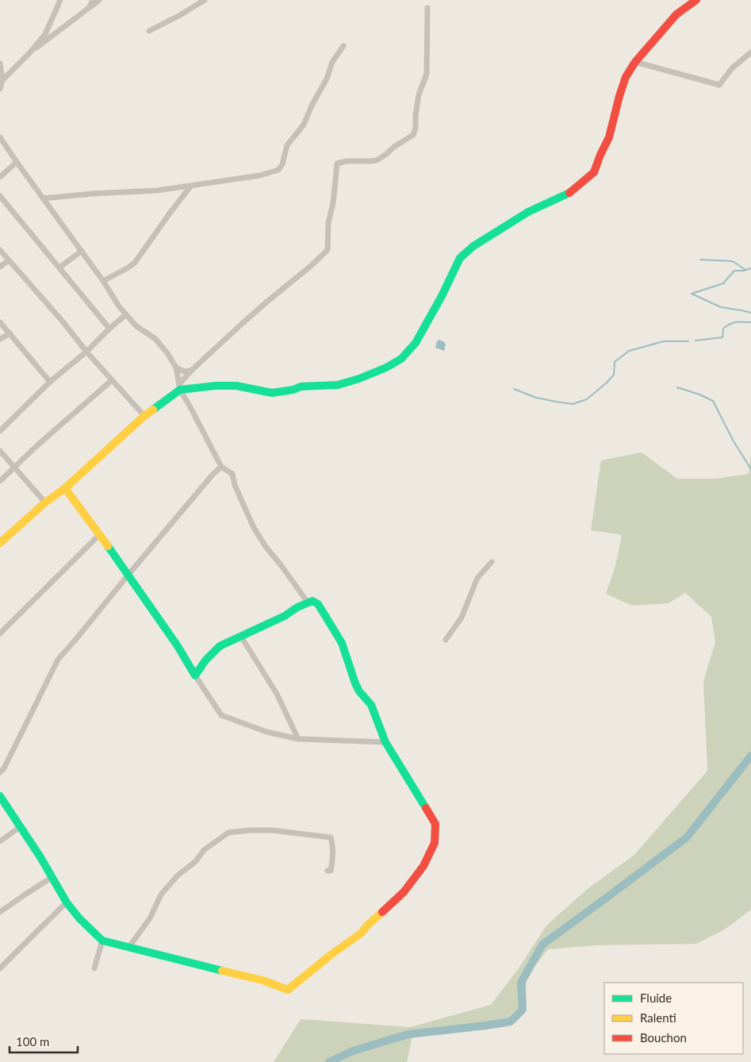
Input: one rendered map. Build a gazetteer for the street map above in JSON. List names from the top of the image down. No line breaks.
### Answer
{"legend":["Fluide","Ralenti","Bouchon"],"scale_bar":"100 m"}
